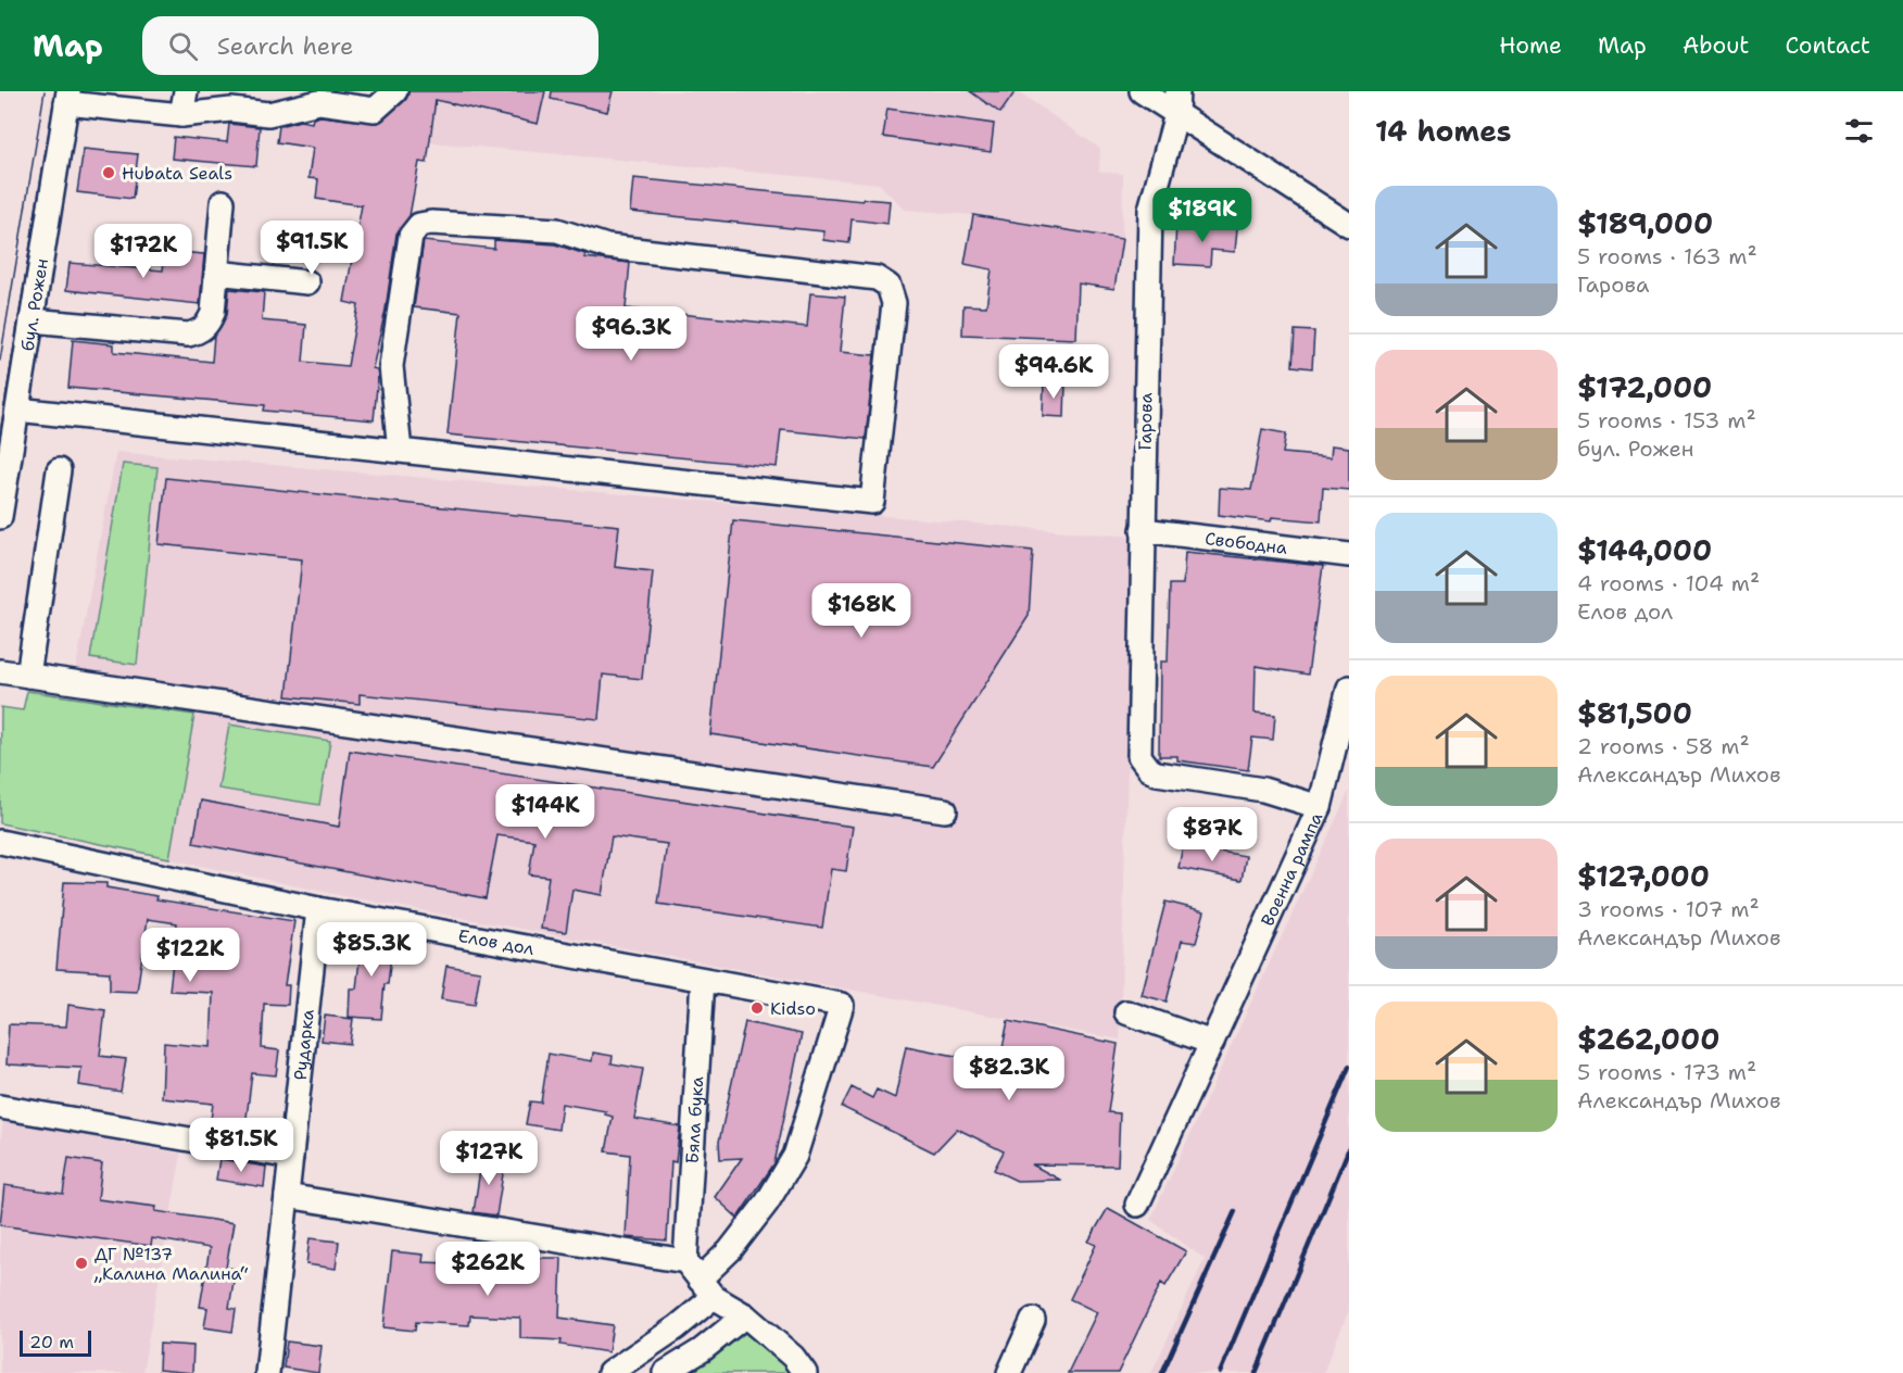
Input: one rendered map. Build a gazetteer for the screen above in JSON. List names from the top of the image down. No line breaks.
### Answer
{"streets":{"street":["бул. Рожен","Гарова","Свободна","Военна рампа","Елов дол","Рударка","Бяла бука"]},"crossings":[["Гарова","Свободна"],["Гарова","Военна рампа"],["Елов дол","Рударка"],["Елов дол","Бяла бука"]],"places":["Hubata Seals","Kidso","ДГ №137 „Калина Малина“"],"scale_bar":"20 m","page":{"header":"Map","search":"Search here","nav":["Home","Map","About","Contact"],"heading":"14 homes","list":[{"name":"$189,000","note":"5 rooms · 163 m² · Гарова"},{"name":"$172,000","note":"5 rooms · 153 m² · бул. Рожен"},{"name":"$144,000","note":"4 rooms · 104 m² · Елов дол"},{"name":"$81,500","note":"2 rooms · 58 m² · Александър Михов"},{"name":"$127,000","note":"3 rooms · 107 m² · Александър Михов"},{"name":"$262,000","note":"5 rooms · 173 m² · Александър Михов"}],"price":["$189K","$91.5K","$172K","$96.3K","$94.6K","$168K","$144K","$87K","$85.3K","$122K","$82.3K","$81.5K","$127K","$262K"],"scale":"20 m"}}
